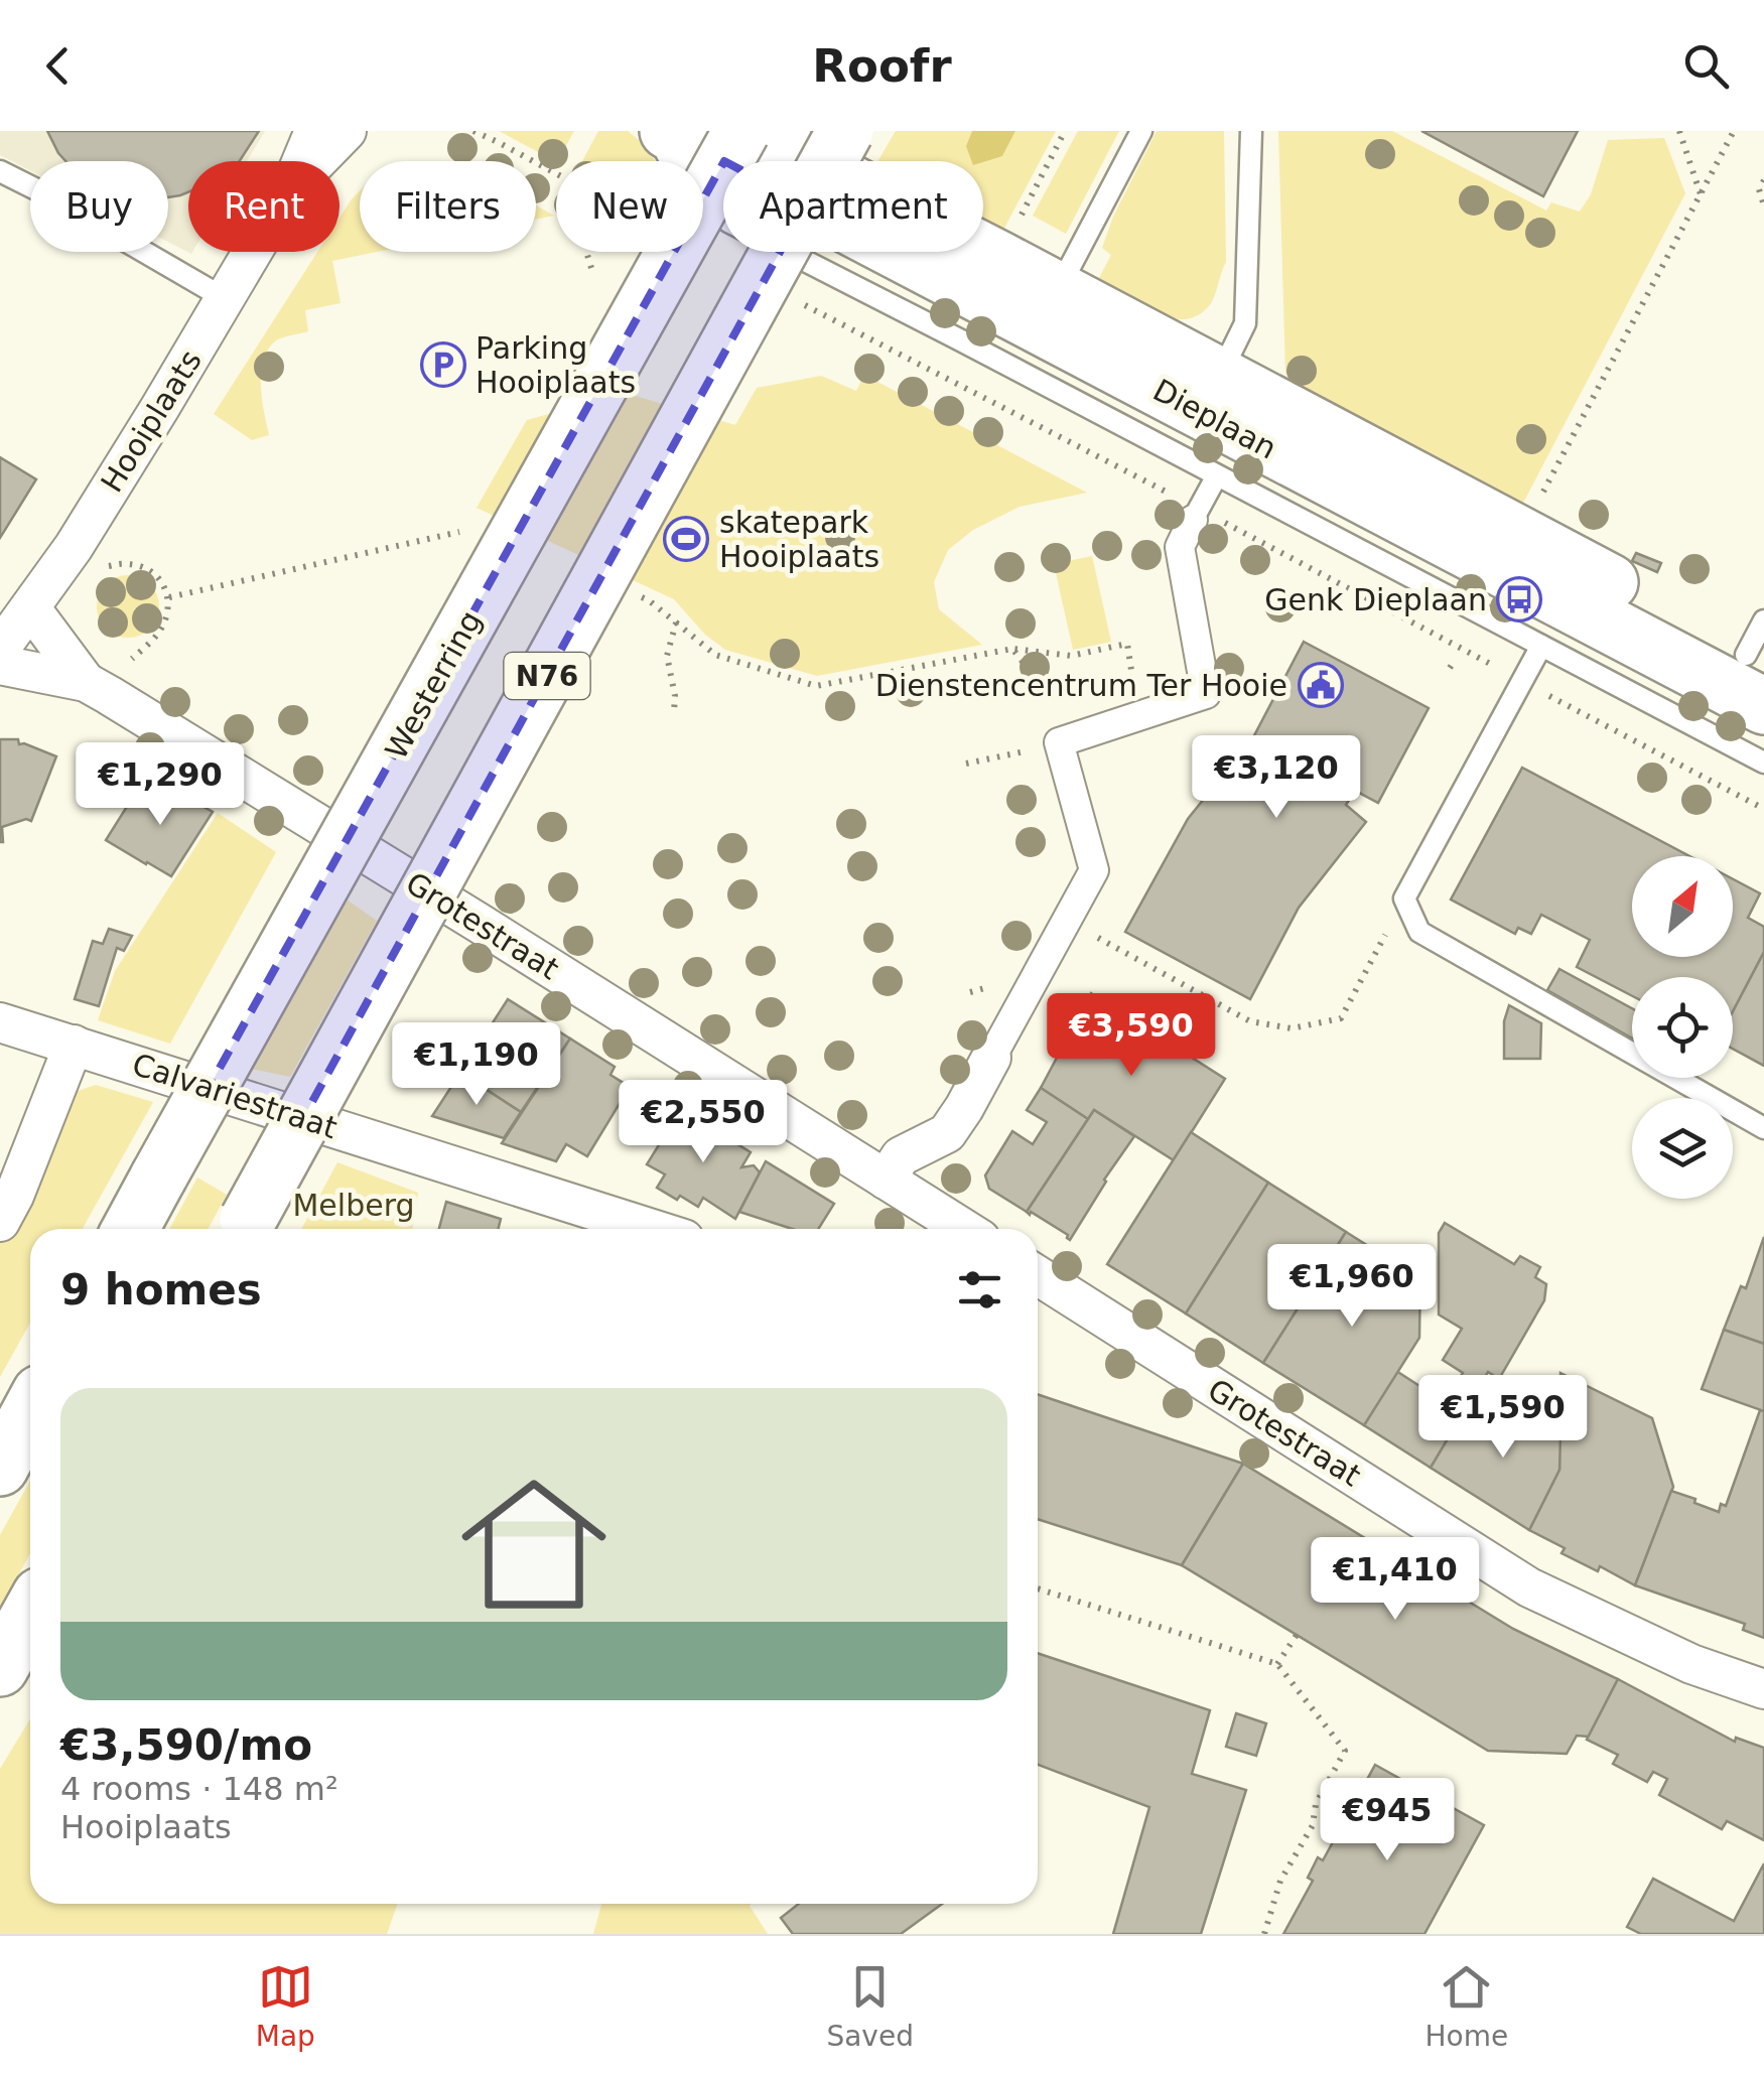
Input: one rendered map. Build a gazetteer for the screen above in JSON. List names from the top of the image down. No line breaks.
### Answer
{"streets":{"main road":["Dieplaan","N76","Westerring"],"street":["Hooiplaats","Grotestraat","Calvariestraat"]},"crossings":[["Dieplaan","Westerring"],["Hooiplaats","Grotestraat"]],"parks":["Melberg"],"places":{"parking":["Parking Hooiplaats"],"sports":["skatepark Hooiplaats"],"bus stop":["Genk Dieplaan"],"public building":["Dienstencentrum Ter Hooie"]},"north":"top right","page":{"header":"Roofr","chip":["Buy","Rent","Filters","New","Apartment"],"price":["€3,120","€1,290","€3,590","€1,190","€2,550","€1,960","€1,590","€1,410","€945"],"heading":"9 homes","list":[{"name":"€3,590/mo","note":"4 rooms · 148 m² · Hooiplaats"}],"tabs":["Map","Saved","Home"]}}
